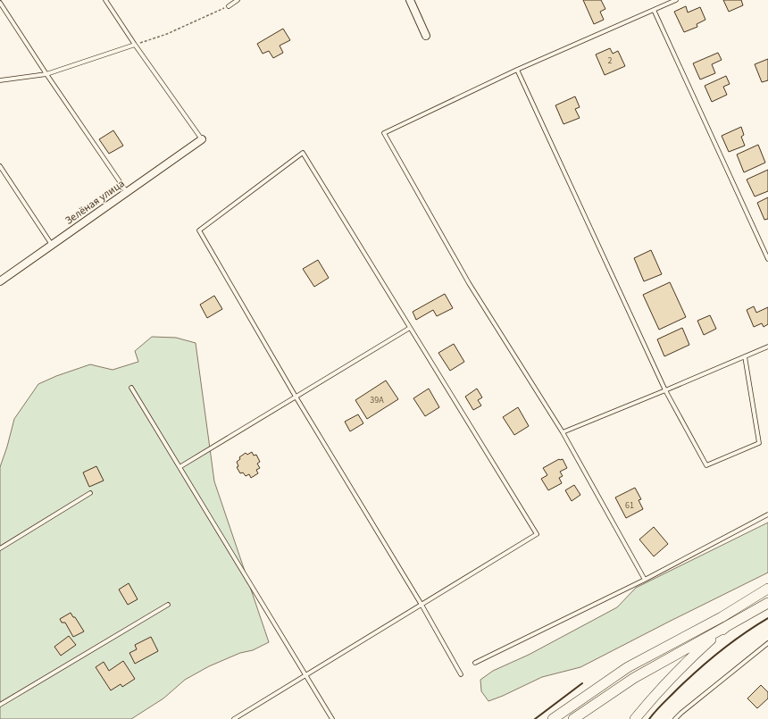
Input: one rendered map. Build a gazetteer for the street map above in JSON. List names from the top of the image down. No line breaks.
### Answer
{"streets":{"street":["Зелёная улица"]},"house_numbers":["2","39А","61"]}
